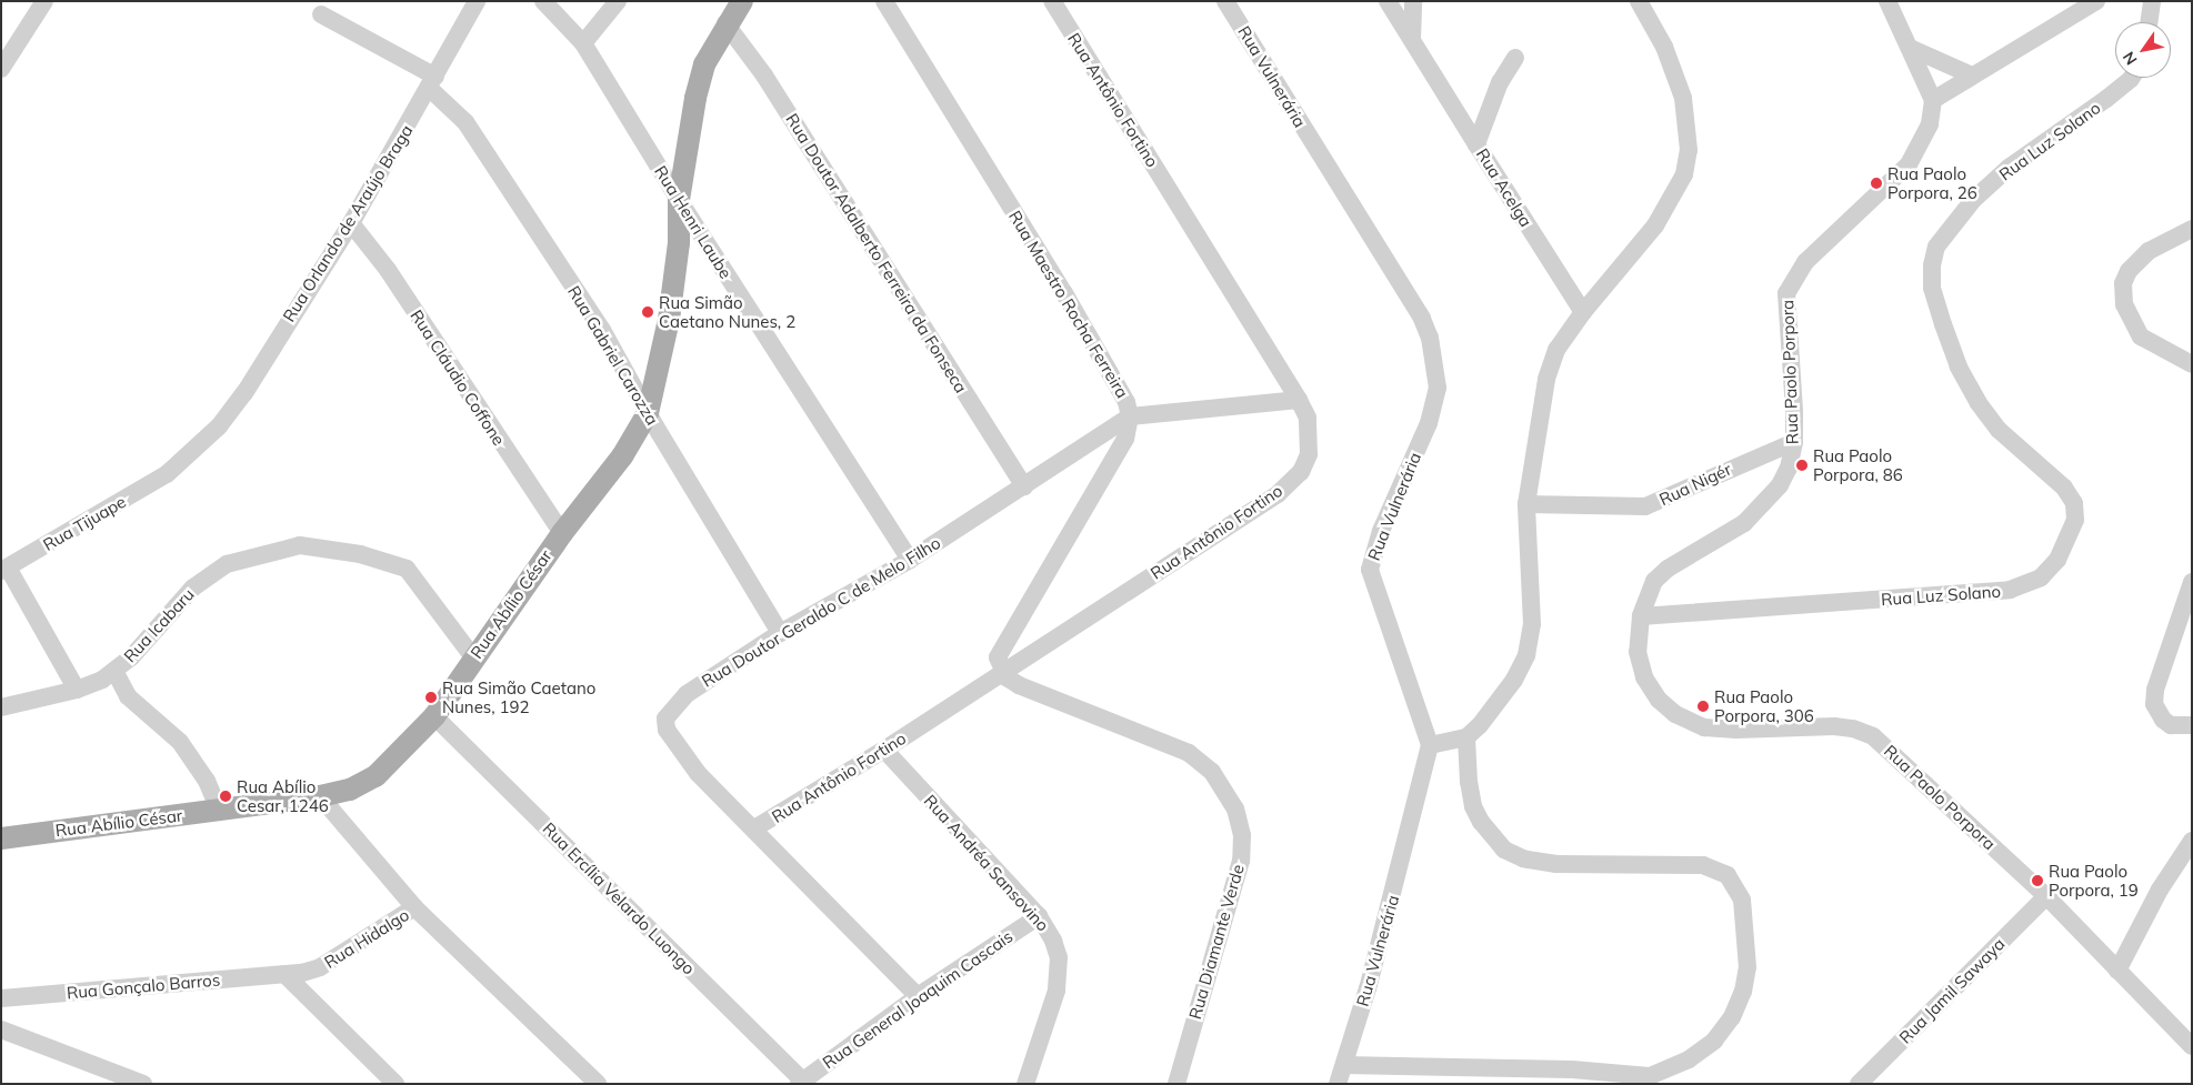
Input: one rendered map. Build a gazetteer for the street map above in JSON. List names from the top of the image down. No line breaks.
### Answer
{"streets":{"main road":["Rua Abílio César"],"street":["Rua Vulnerária","Rua Antônio Fortino","Rua Luz Solano","Rua Acelga","Rua Henri Laube","Rua Orlando de Araújo Braga","Rua Doutor Adalberto Ferreira da Fonseca","Rua Maestro Rocha Ferreira","Rua Gabriel Carozza","Rua Paolo Porpora","Rua Cláudio Coffone","Rua Nigér","Rua Tijuape","Rua Doutor Geraldo C de Melo Filho","Rua Icabaru","Rua Andréa Sansovino","Rua Ercília Velardo Luongo","Rua Hidalgo","Rua Diamante Verde","Rua Gonçalo Barros","Rua Jamil Sawaya","Rua General Joaquim Cascais"]},"crossings":[["Rua Antônio Fortino","Rua Maestro Rocha Ferreira"],["Rua Antônio Fortino","Rua Doutor Geraldo C de Melo Filho"],["Rua Antônio Fortino","Rua Andréa Sansovino"],["Rua Antônio Fortino","Rua Diamante Verde"],["Rua Luz Solano","Rua Paolo Porpora"],["Rua Henri Laube","Rua Abílio César"],["Rua Henri Laube","Rua Doutor Geraldo C de Melo Filho"],["Rua Orlando de Araújo Braga","Rua Gabriel Carozza"],["Rua Orlando de Araújo Braga","Rua Cláudio Coffone"],["Rua Orlando de Araújo Braga","Rua Tijuape"],["Rua Doutor Adalberto Ferreira da Fonseca","Rua Abílio César"],["Rua Doutor Adalberto Ferreira da Fonseca","Rua Doutor Geraldo C de Melo Filho"],["Rua Maestro Rocha Ferreira","Rua Doutor Geraldo C de Melo Filho"],["Rua Maestro Rocha Ferreira","Rua Diamante Verde"],["Rua Gabriel Carozza","Rua Abílio César"],["Rua Gabriel Carozza","Rua Doutor Geraldo C de Melo Filho"],["Rua Paolo Porpora","Rua Nigér"],["Rua Paolo Porpora","Rua Jamil Sawaya"],["Rua Cláudio Coffone","Rua Abílio César"],["Rua Abílio César","Rua Icabaru"],["Rua Abílio César","Rua Ercília Velardo Luongo"],["Rua Doutor Geraldo C de Melo Filho","Rua General Joaquim Cascais"],["Rua Andréa Sansovino","Rua General Joaquim Cascais"],["Rua Ercília Velardo Luongo","Rua General Joaquim Cascais"],["Rua Hidalgo","Rua Gonçalo Barros"]],"places":["Rua Paolo Porpora, 26","Rua Simão Caetano Nunes, 2","Rua Paolo Porpora, 86","Rua Simão Caetano Nunes, 192","Rua Paolo Porpora, 306","Rua Abílio Cesar, 1246","Rua Paolo Porpora, 19"],"north":"bottom left"}
